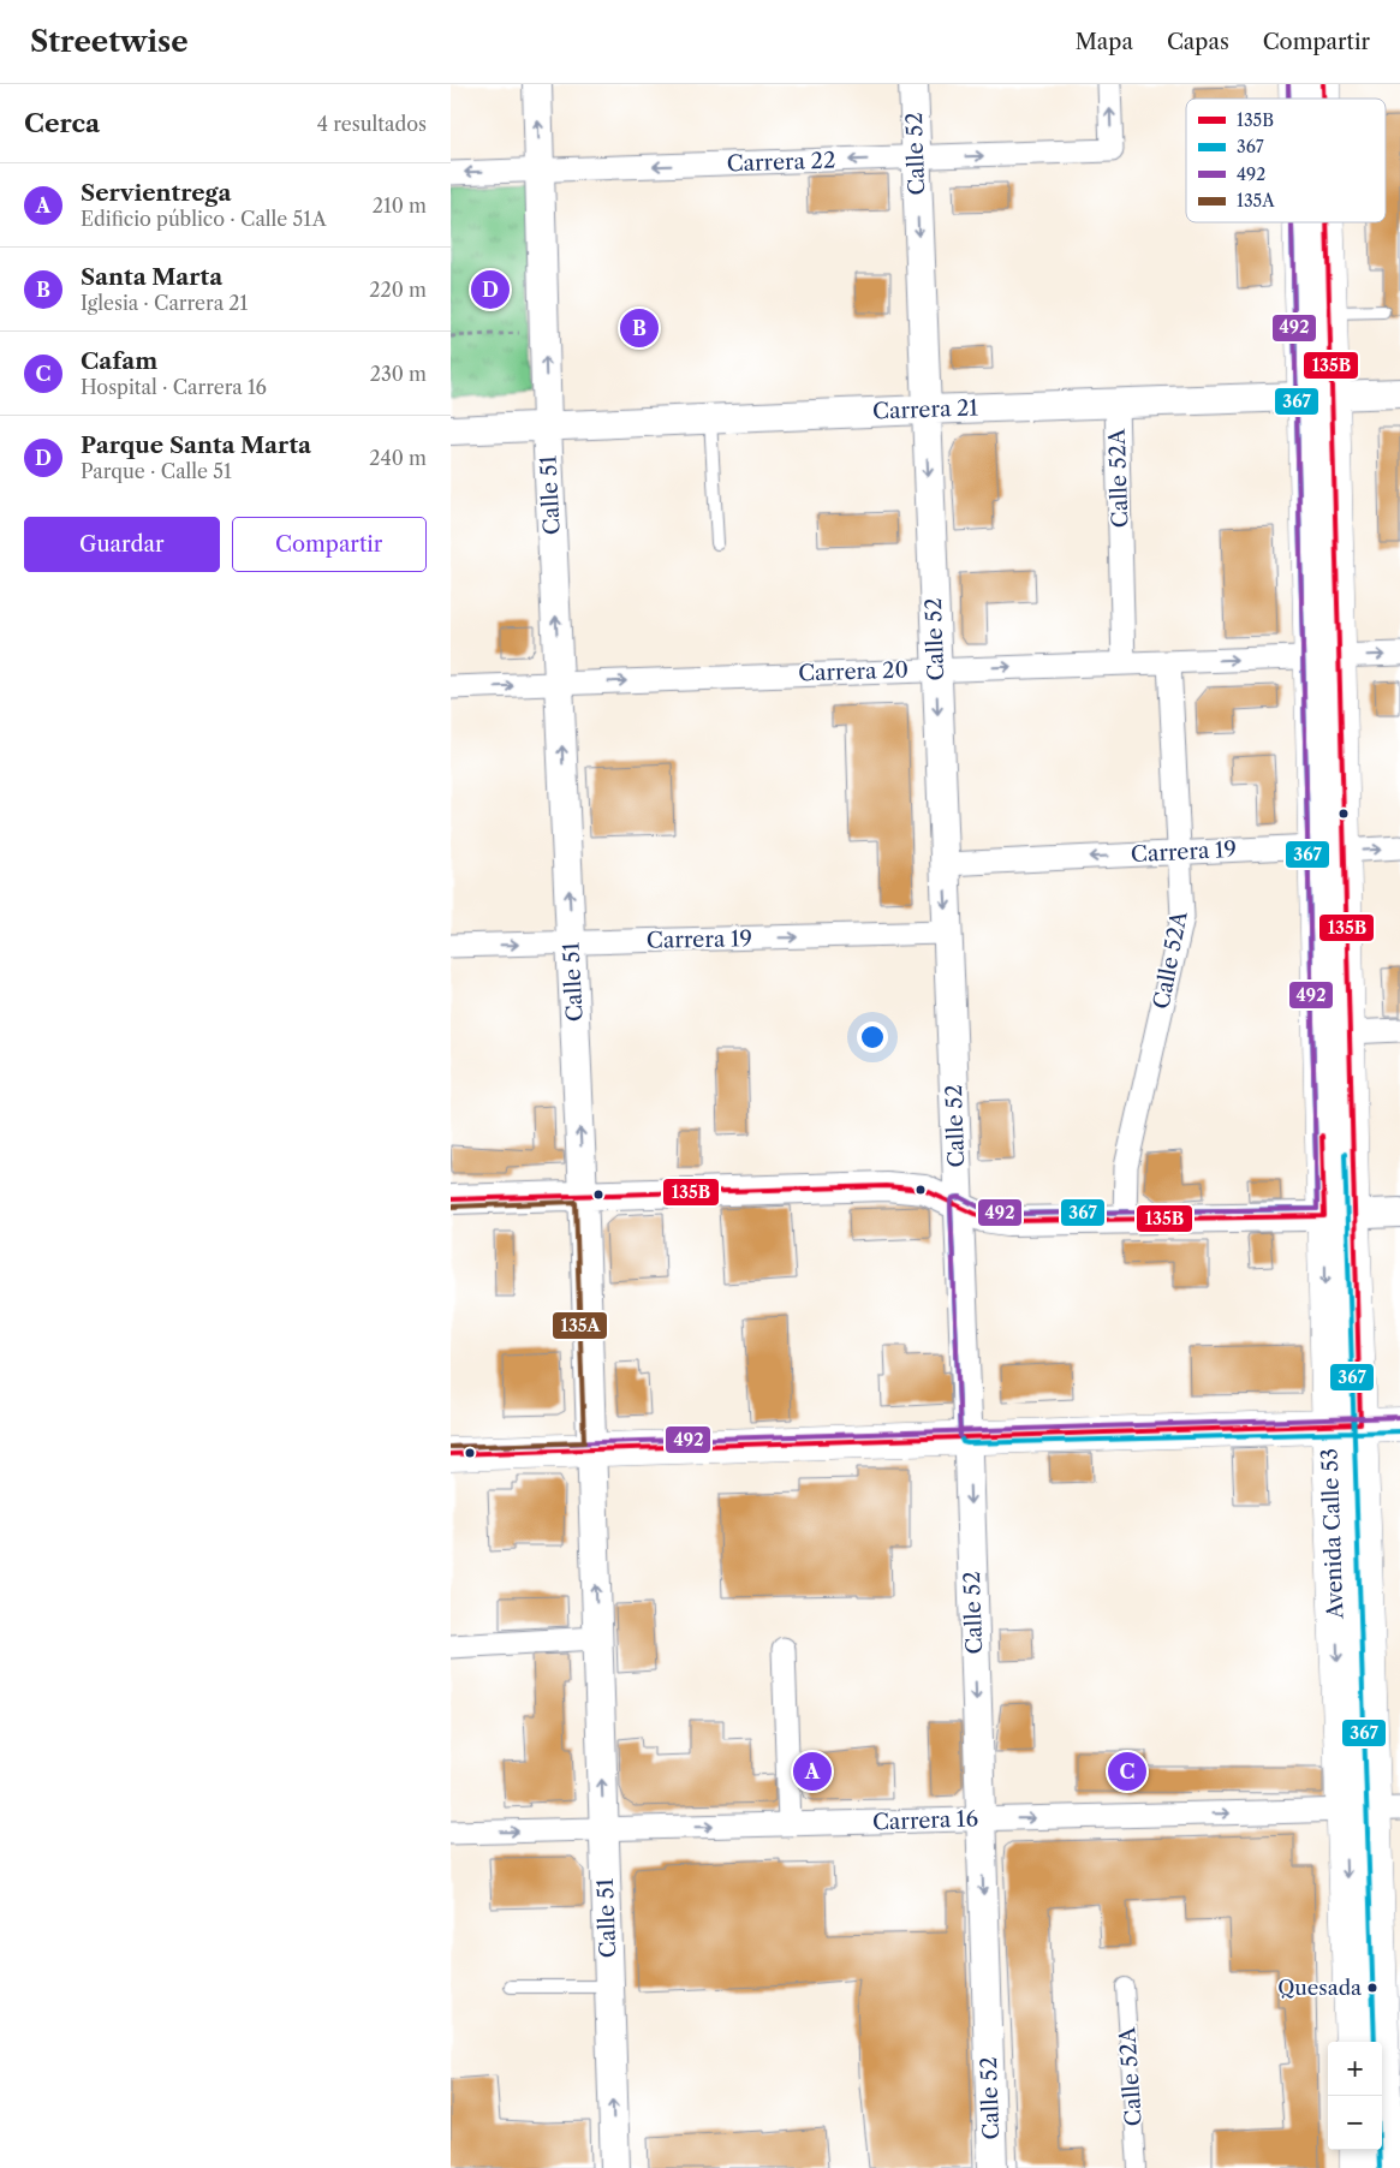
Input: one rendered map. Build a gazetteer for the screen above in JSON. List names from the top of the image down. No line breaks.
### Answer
{"streets":{"main road":["Avenida Calle 53"],"street":["Calle 52","Carrera 22","Carrera 21","Calle 52A","Calle 51","Carrera 20","Carrera 19","Carrera 16"]},"crossings":[["Calle 52","Carrera 22"],["Calle 52","Carrera 21"],["Calle 52","Carrera 20"],["Calle 52","Carrera 19"],["Calle 52","Carrera 16"],["Carrera 22","Calle 51"],["Carrera 21","Calle 52A"],["Carrera 21","Calle 51"],["Carrera 21","Avenida Calle 53"],["Calle 52A","Carrera 20"],["Calle 52A","Carrera 19"],["Calle 51","Carrera 20"],["Calle 51","Carrera 19"],["Calle 51","Carrera 16"],["Carrera 20","Avenida Calle 53"],["Carrera 19","Avenida Calle 53"],["Avenida Calle 53","Carrera 16"]],"one_way":["Calle 52","Calle 51","Carrera 20","Carrera 16"],"places":["Quesada"],"lines":["transit line 135B","transit line 367","transit line 492","transit line 135A"],"legend":["135B","367","492","135A"],"page":{"header":"Streetwise","nav":["Mapa","Capas","Compartir"],"heading":["Cerca","4 resultados"],"list":[{"mark":"A","name":"Servientrega","note":"Edificio público · Calle 51A","value":"210 m"},{"mark":"B","name":"Santa Marta","note":"Iglesia · Carrera 21","value":"220 m"},{"mark":"C","name":"Cafam","note":"Hospital · Carrera 16","value":"230 m"},{"mark":"D","name":"Parque Santa Marta","note":"Parque · Calle 51","value":"240 m"}],"pins":["D","B","A","C"],"buttons":["Guardar","Compartir"],"map_buttons":["+","−"]}}
